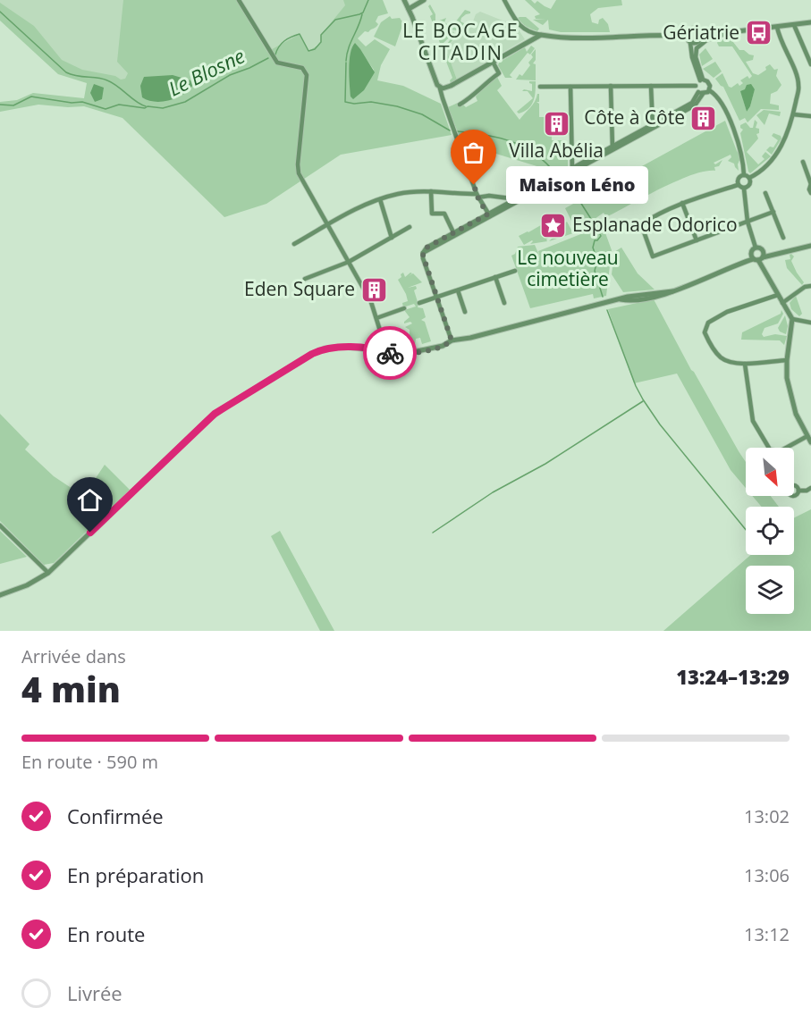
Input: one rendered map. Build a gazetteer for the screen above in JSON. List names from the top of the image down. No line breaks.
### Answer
{"districts":["LE BOCAGE CITADIN"],"water":["Le Blosne"],"parks":["Le nouveau cimetière"],"places":{"bus stop":["Gériatrie"],"building":["Côte à Côte","Villa Abélia","Eden Square"],"other":["Maison Léno"],"place":["Esplanade Odorico"]},"north":"bottom right","page":{"bubble":"Maison Léno","heading":["4 min","Arrivée dans","13:24–13:29"],"bar":"En route · 590 m","list":[["Confirmée","13:02"],["En préparation","13:06"],["En route","13:12"],"Livrée"]}}
